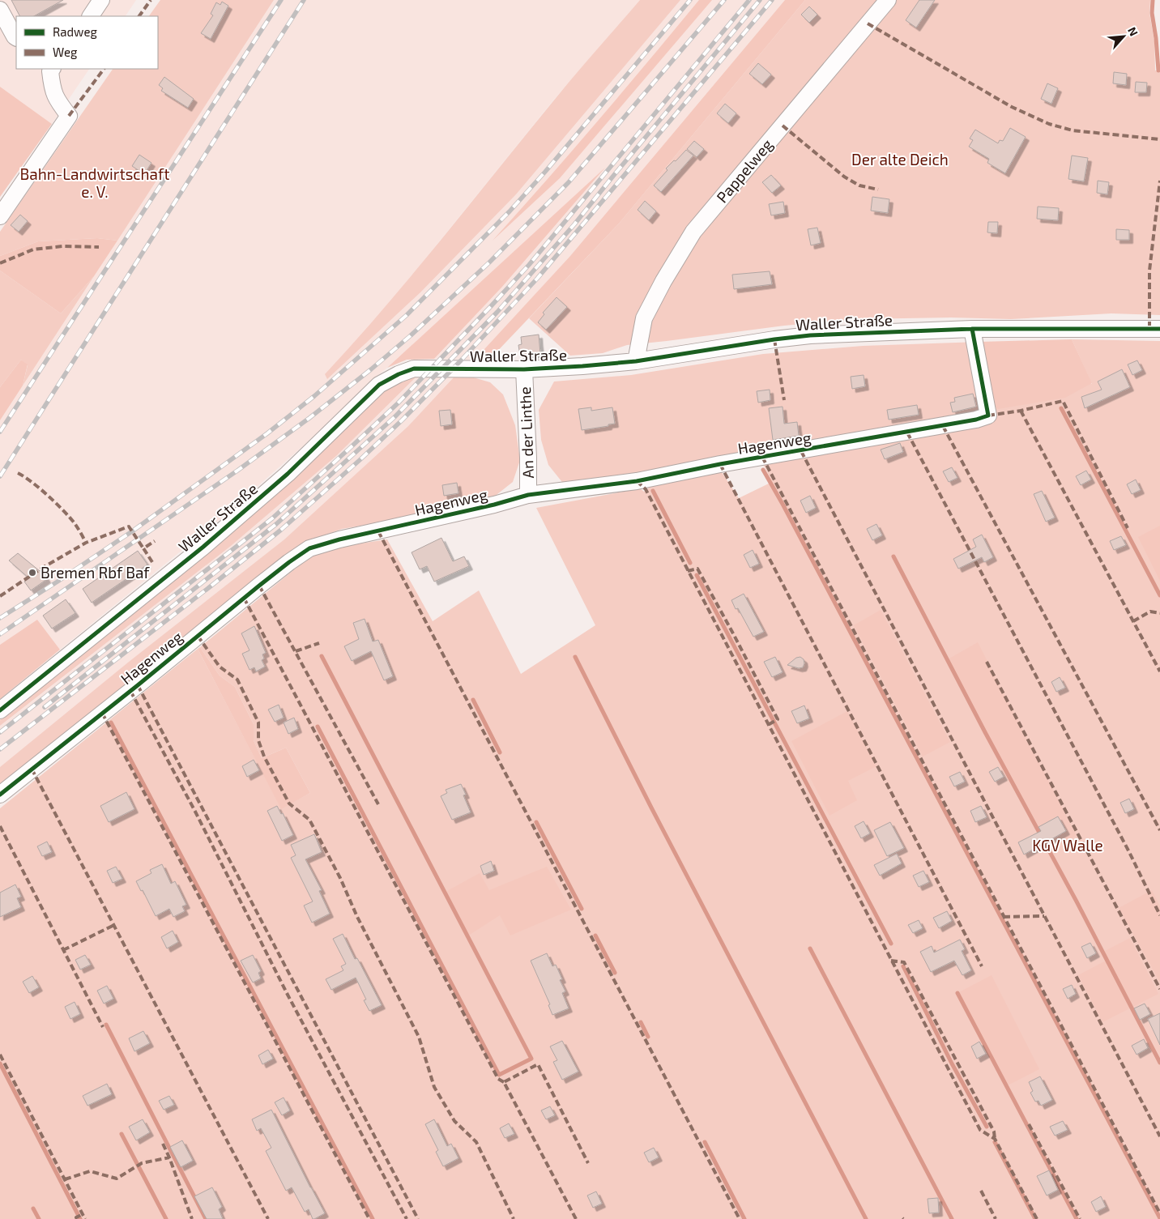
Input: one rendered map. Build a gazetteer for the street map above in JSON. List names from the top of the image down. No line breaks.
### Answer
{"streets":{"street":["Pappelweg","Waller Straße","An der Linthe","Hagenweg"]},"crossings":[["Pappelweg","Waller Straße"],["Waller Straße","An der Linthe"],["Waller Straße","Hagenweg"],["An der Linthe","Hagenweg"]],"parks":["Der alte Deich","Bahn-Landwirtschaft e. V.","KGV Walle"],"places":["Bremen Rbf Baf"],"legend":["Radweg","Weg"],"north":"top right"}
